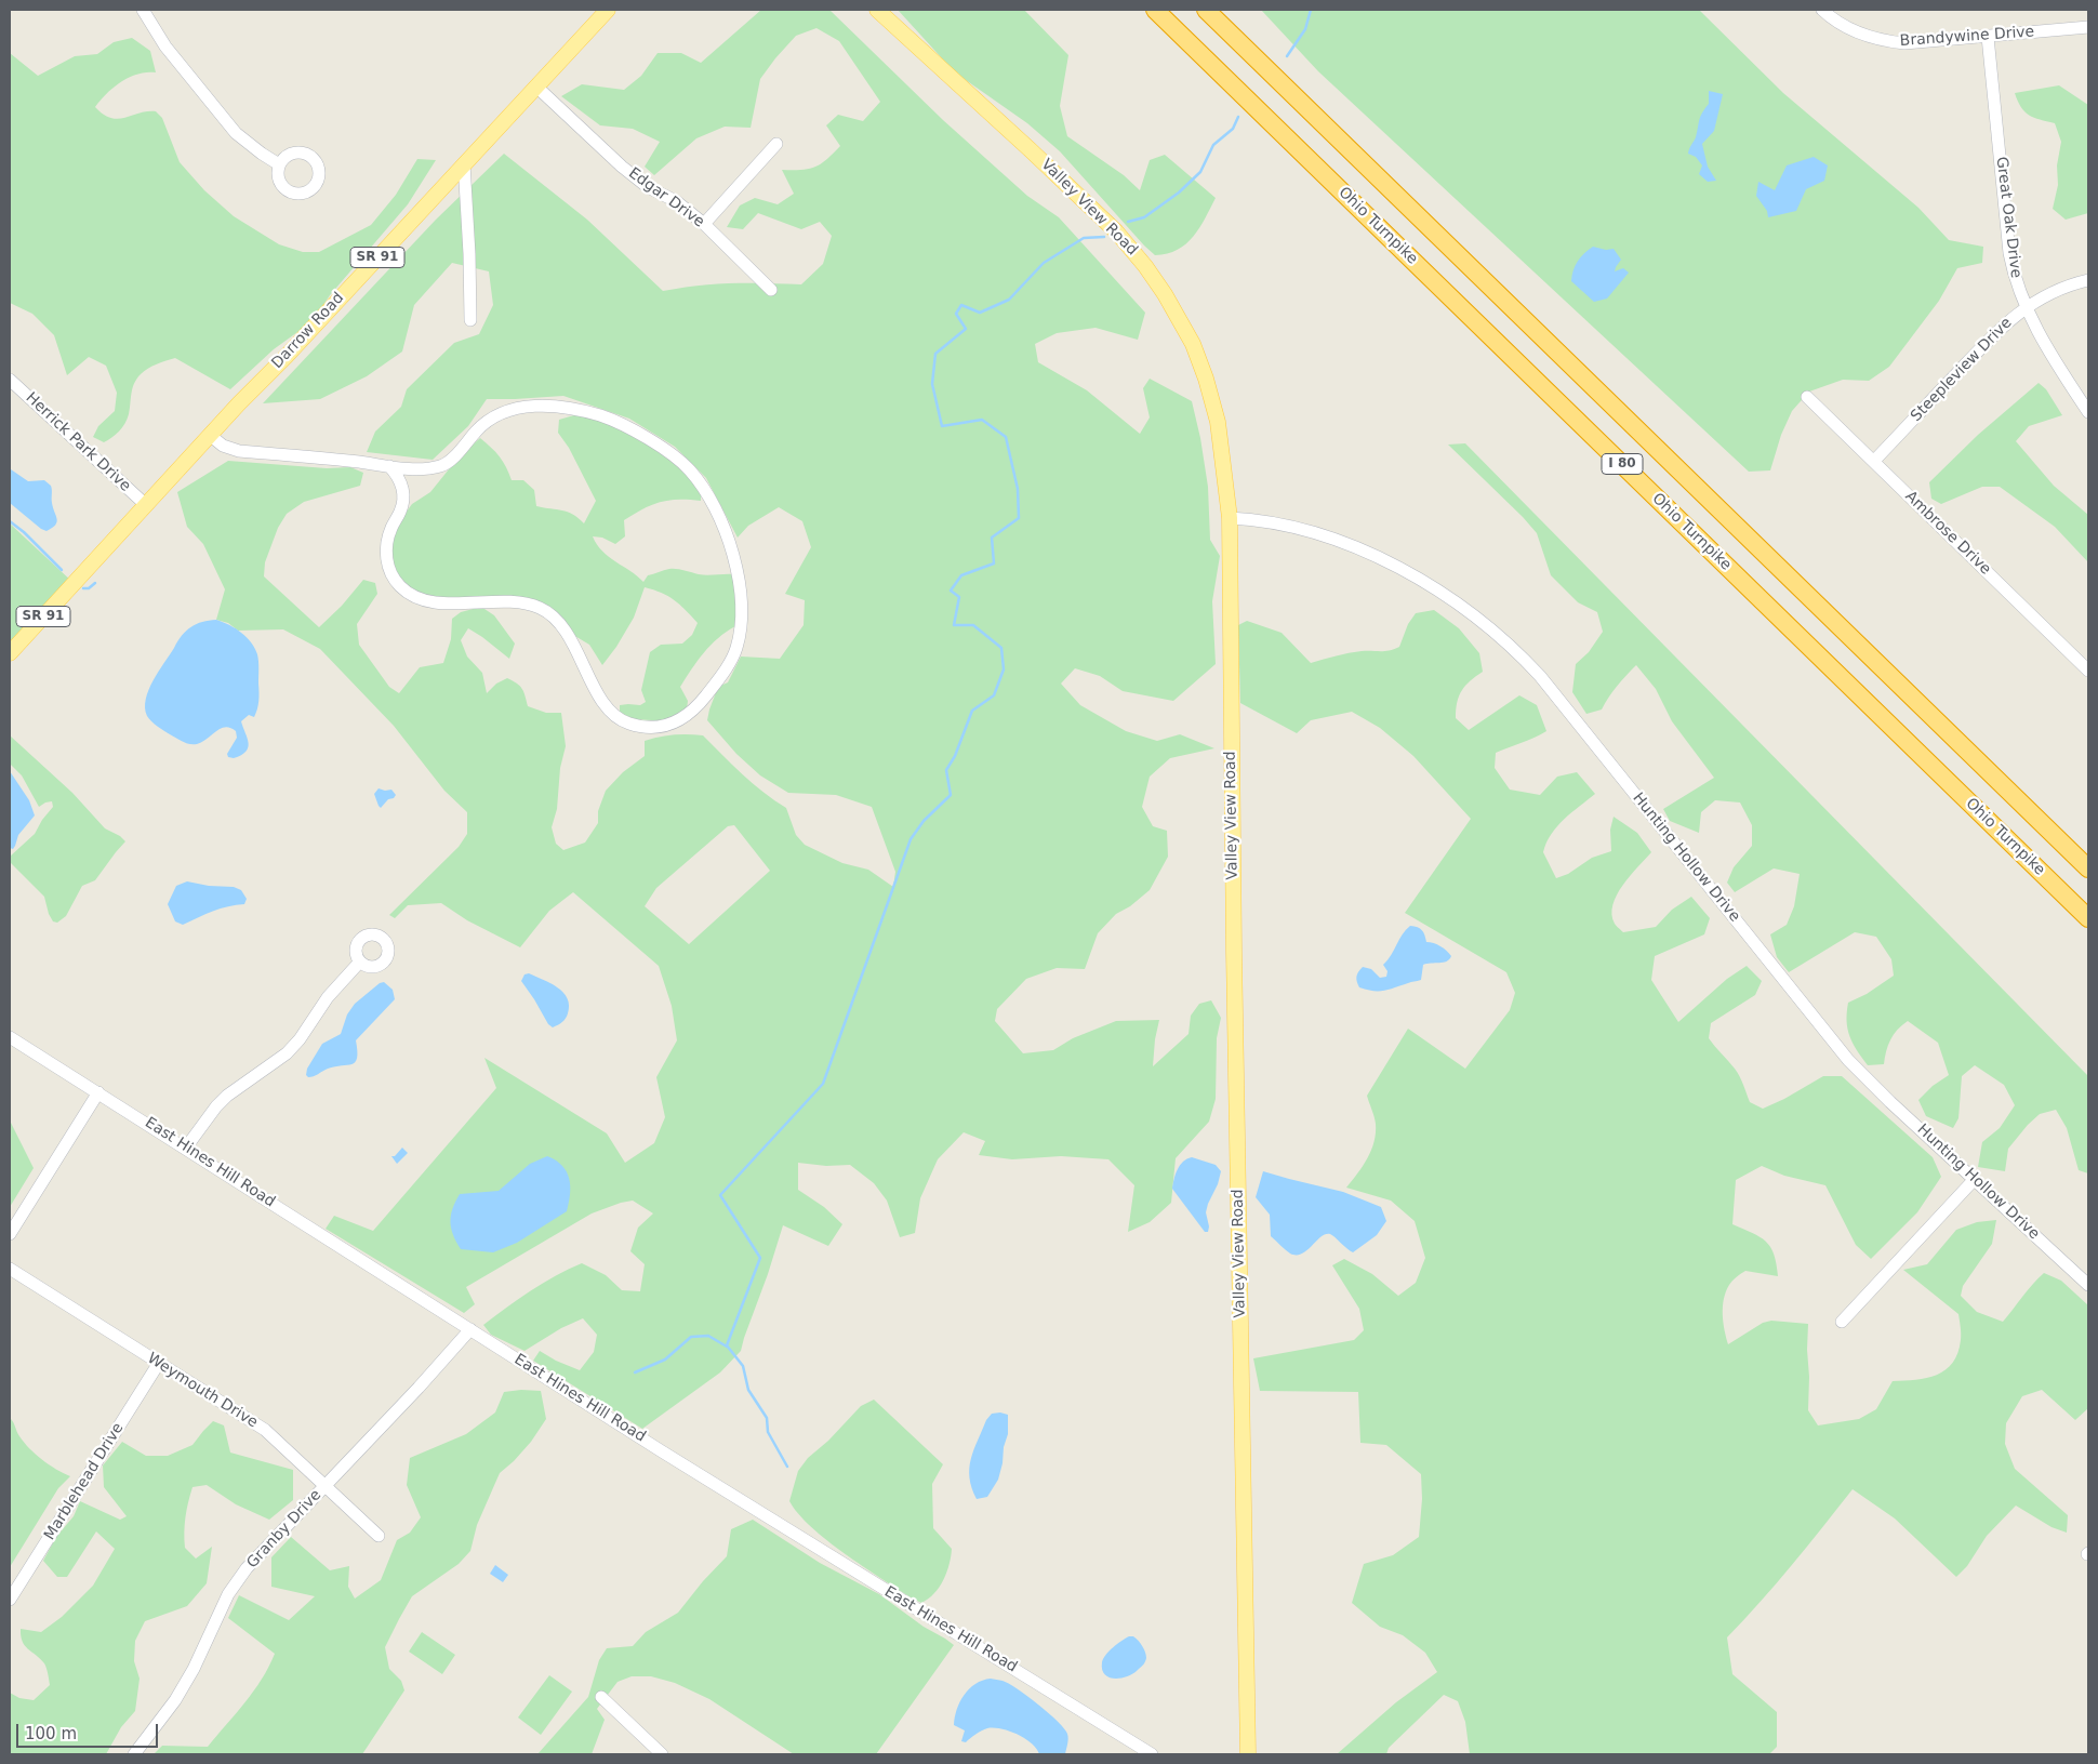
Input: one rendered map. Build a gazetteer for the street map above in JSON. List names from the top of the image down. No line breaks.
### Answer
{"streets":{"highway":["Ohio Turnpike","I 80"],"main road":["Valley View Road","SR 91","Darrow Road"],"street":["Brandywine Drive","Edgar Drive","Great Oak Drive","Steepleview Drive","Herrick Park Drive","Ambrose Drive","Hunting Hollow Drive","East Hines Hill Road","Weymouth Drive","Marblehead Drive","Granby Drive"]},"crossings":[["Brandywine Drive","Great Oak Drive"],["Edgar Drive","Darrow Road"],["Valley View Road","Hunting Hollow Drive"],["Great Oak Drive","Steepleview Drive"],["Darrow Road","Herrick Park Drive"],["Steepleview Drive","Ambrose Drive"],["East Hines Hill Road","Granby Drive"],["Weymouth Drive","Marblehead Drive"],["Weymouth Drive","Granby Drive"]],"scale_bar":"100 m"}
